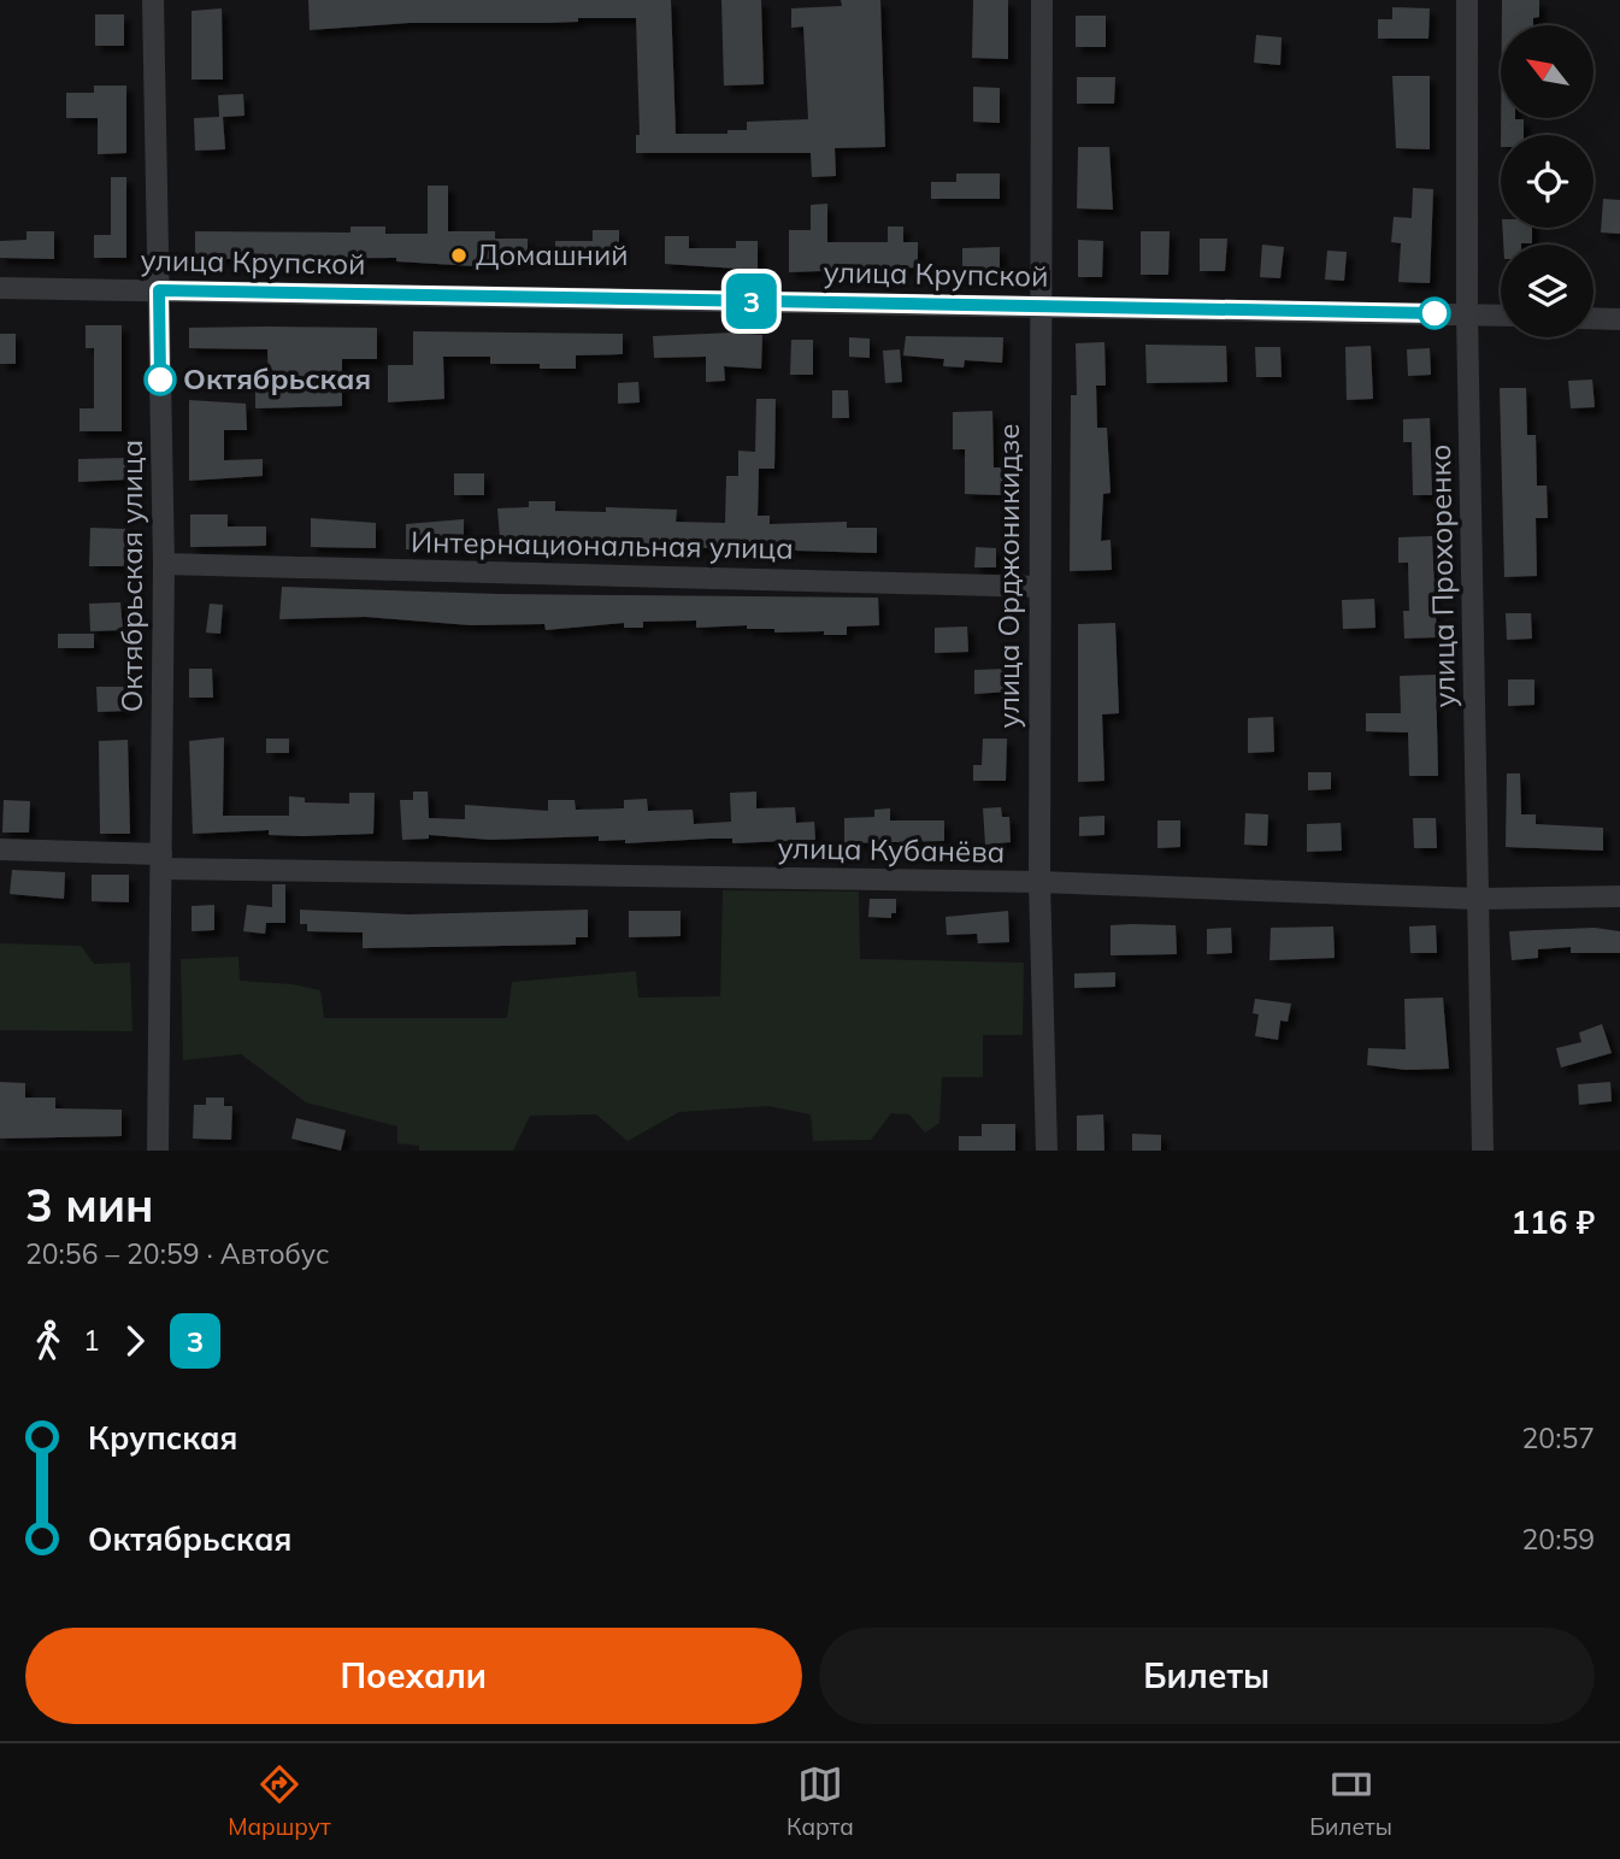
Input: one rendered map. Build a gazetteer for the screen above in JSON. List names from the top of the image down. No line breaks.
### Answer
{"streets":{"street":["улица Крупской","Интернациональная улица","Октябрьская улица","улица Орджоникидзе","улица Прохоренко","улица Кубанёва"]},"crossings":[["улица Крупской","Октябрьская улица"],["улица Крупской","улица Орджоникидзе"],["улица Крупской","улица Прохоренко"],["Интернациональная улица","Октябрьская улица"],["Интернациональная улица","улица Орджоникидзе"],["Октябрьская улица","улица Кубанёва"],["улица Орджоникидзе","улица Кубанёва"],["улица Прохоренко","улица Кубанёва"]],"places":["Домашний","Октябрьская"],"lines":["bus line 3"],"north":"top left","page":{"on_map":"3","heading":["3 мин","20:56 – 20:59 · Автобус","116 ₽"],"legs":["1","3"],"list":[{"name":"Крупская","value":"20:57"},{"name":"Октябрьская","value":"20:59"}],"buttons":["Поехали","Билеты"],"tabs":["Маршрут","Карта","Билеты"]}}
